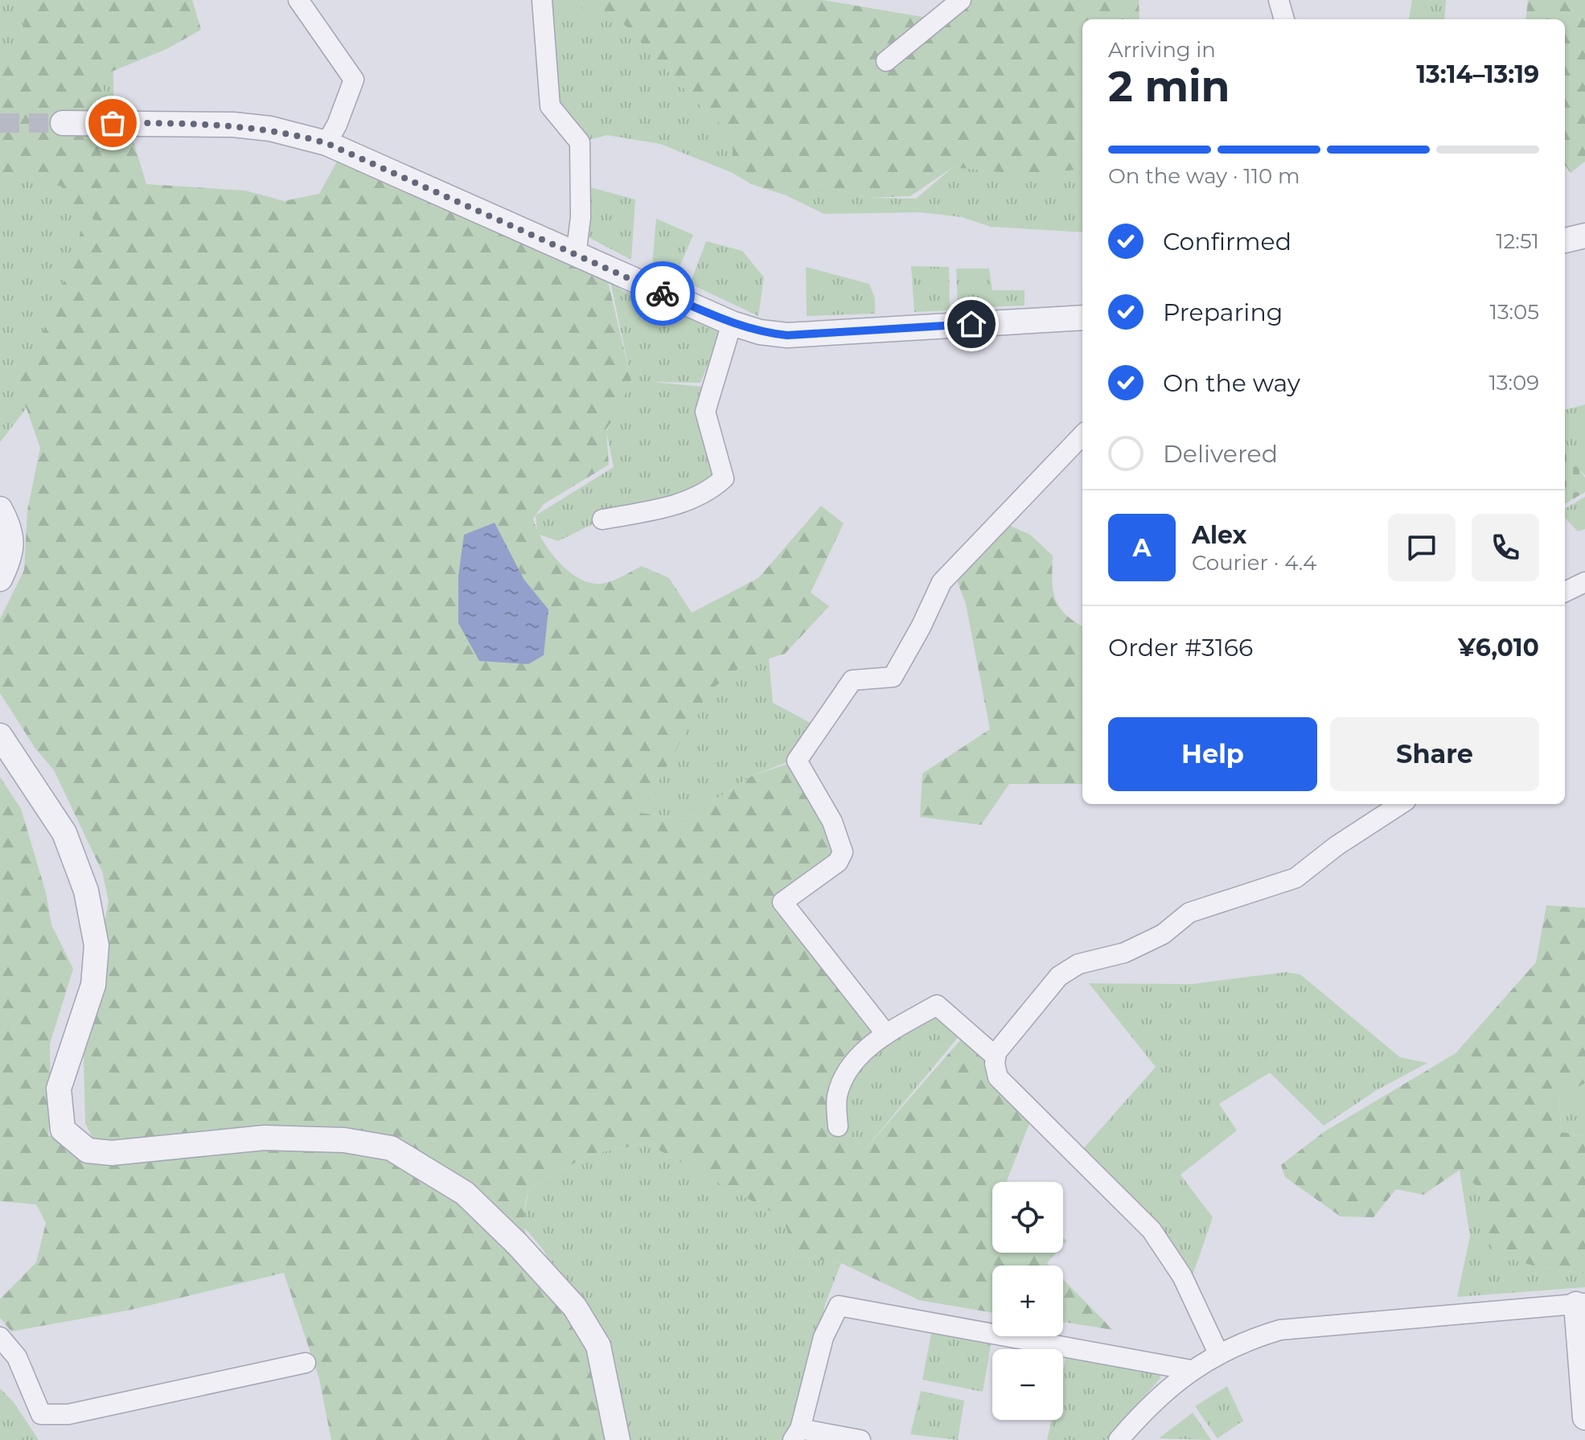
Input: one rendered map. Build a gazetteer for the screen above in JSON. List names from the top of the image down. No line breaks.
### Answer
{"page":{"heading":["2 min","Arriving in","13:14–13:19"],"panel":["Alex","Courier · 4.4","Order #3166","¥6,010"],"bar":"On the way · 110 m","list":[["Confirmed","12:51"],["Preparing","13:05"],["On the way","13:09"],"Delivered"],"round":"A","buttons":["Help","Share"],"map_buttons":["+","−"]}}
